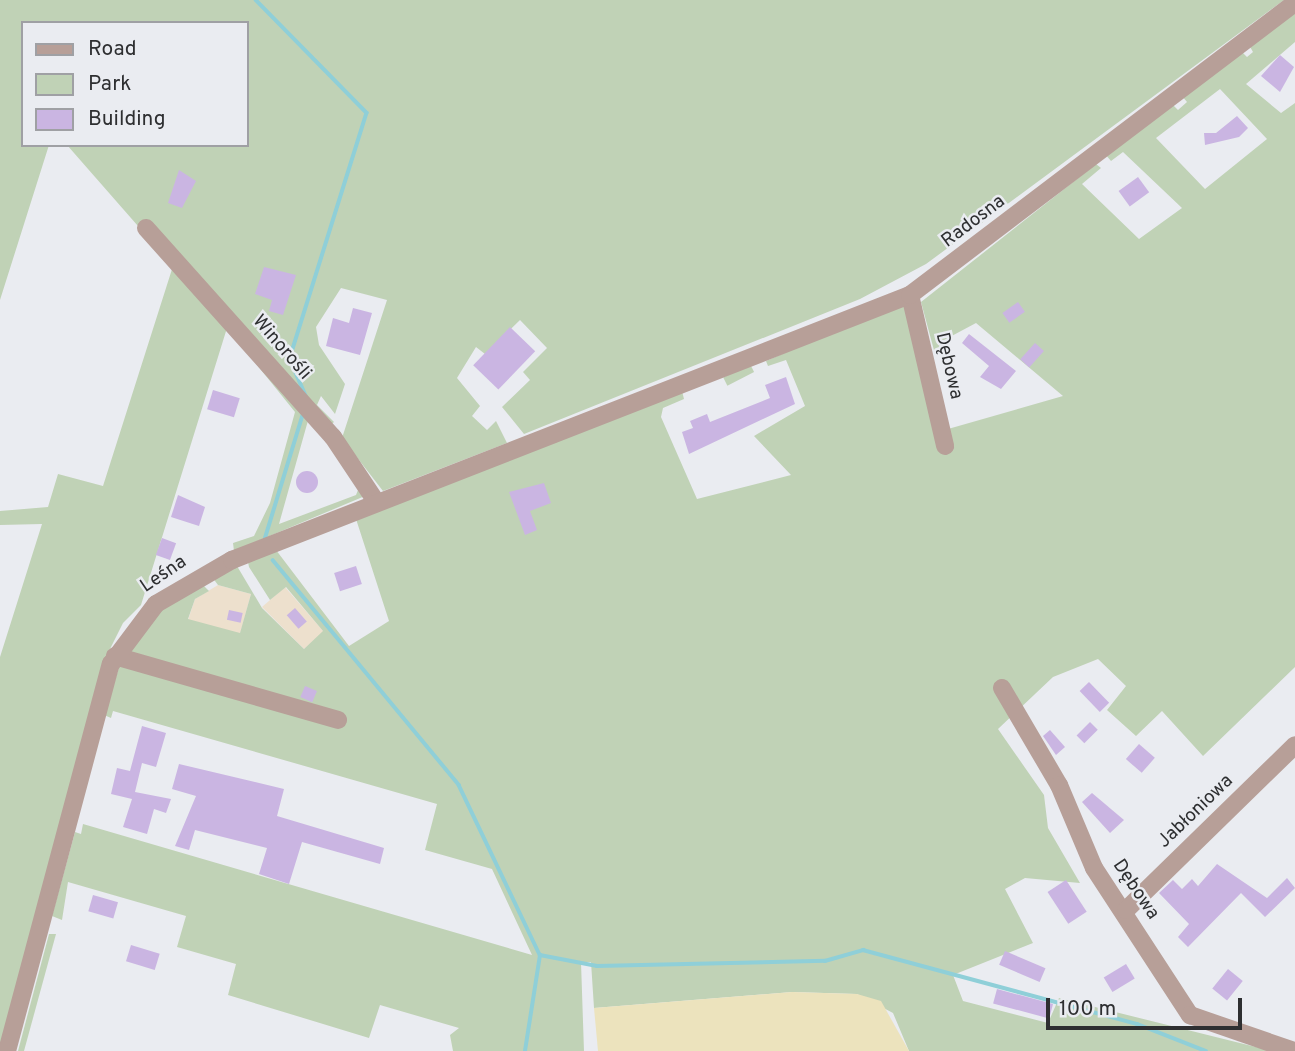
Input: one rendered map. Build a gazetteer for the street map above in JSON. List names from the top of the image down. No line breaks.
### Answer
{"streets":{"street":["Radosna","Winorośli","Dębowa","Leśna","Jabłoniowa"]},"crossings":[["Radosna","Dębowa"],["Radosna","Leśna"],["Winorośli","Leśna"],["Dębowa","Jabłoniowa"]],"legend":["Road","Park","Building"],"scale_bar":"100 m"}
